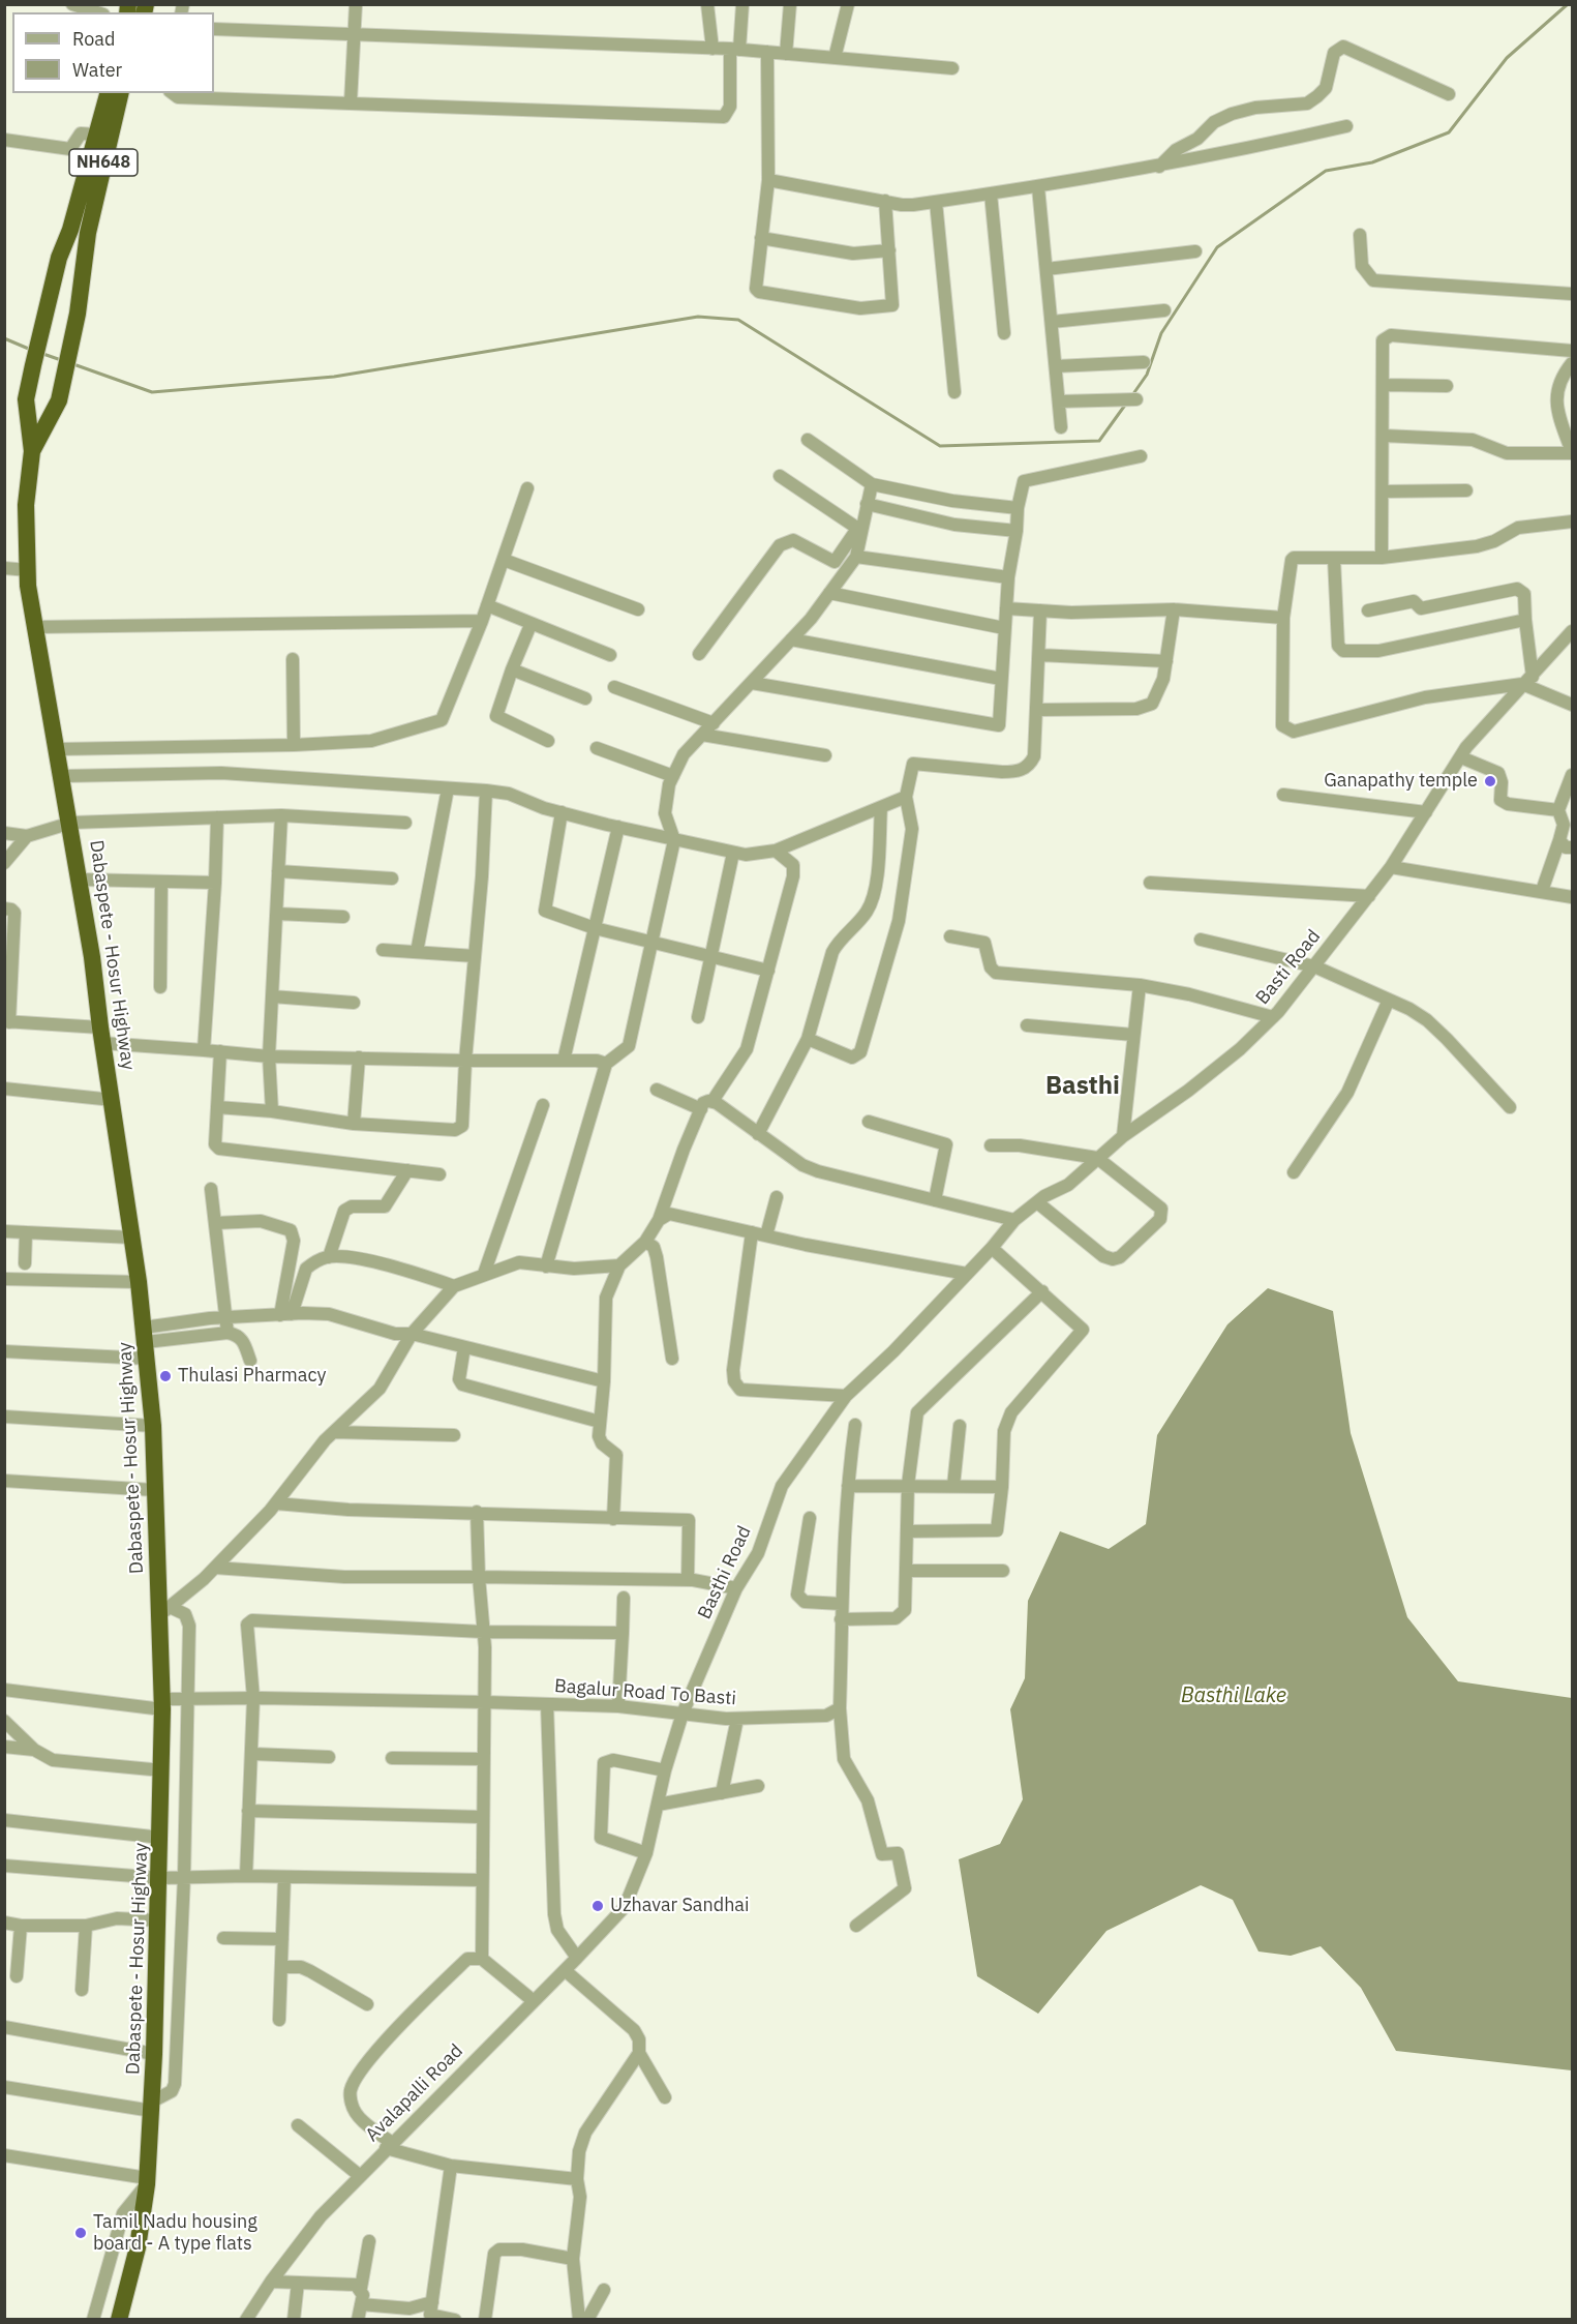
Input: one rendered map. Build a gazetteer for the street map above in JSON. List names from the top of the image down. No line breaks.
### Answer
{"streets":{"highway":["NH648","Dabaspete - Hosur Highway"],"street":["Basti Road","Basthi Road","Bagalur Road To Basti","Avalapalli Road"]},"crossings":[["NH648","Dabaspete - Hosur Highway"],["Dabaspete - Hosur Highway","Bagalur Road To Basti"],["Basti Road","Basthi Road"],["Basthi Road","Bagalur Road To Basti"],["Basthi Road","Avalapalli Road"]],"districts":["Basthi"],"water":["Basthi Lake"],"places":["Ganapathy temple","Thulasi Pharmacy","Uzhavar Sandhai","Tamil Nadu housing board - A type flats"],"legend":["Road","Water"]}
